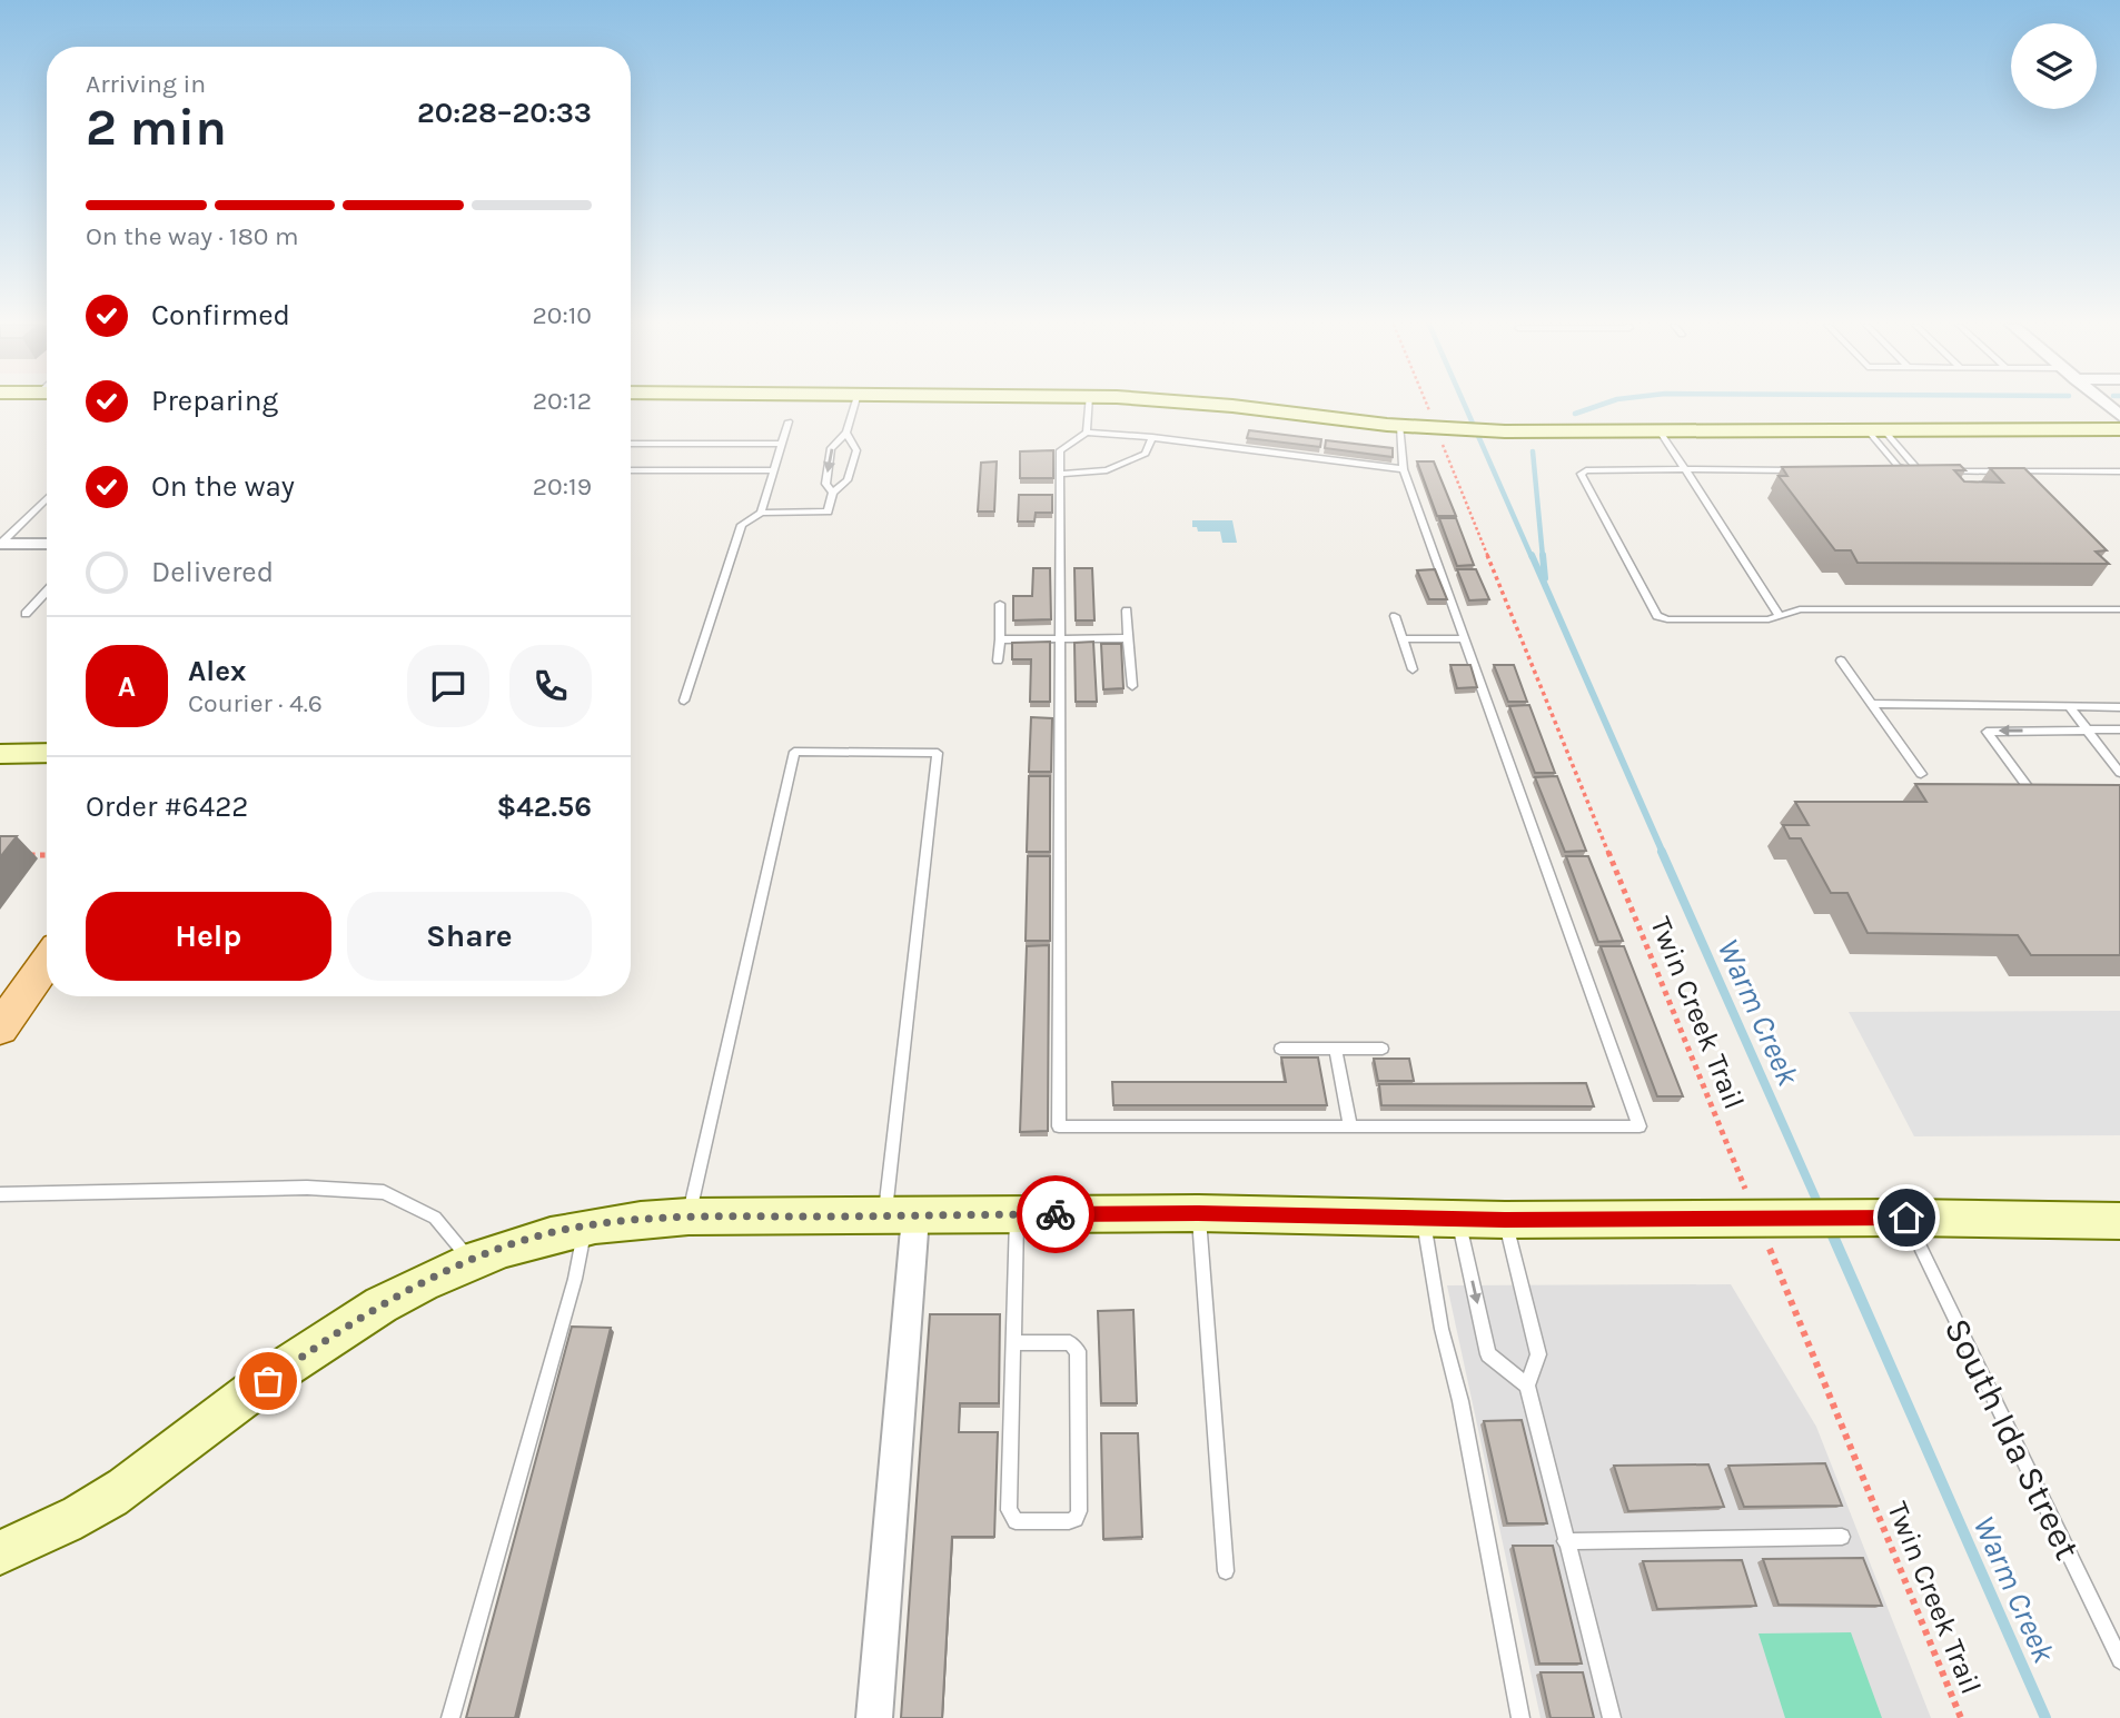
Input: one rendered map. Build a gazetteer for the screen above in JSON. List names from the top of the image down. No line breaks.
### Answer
{"streets":{"lane":["South Ida Street"],"path":["Twin Creek Trail"]},"water":["Warm Creek"],"page":{"heading":["2 min","Arriving in","20:28–20:33"],"panel":["Alex","Courier · 4.6","Order #6422","$42.56"],"bar":"On the way · 180 m","list":[["Confirmed","20:10"],["Preparing","20:12"],["On the way","20:19"],"Delivered"],"round":"A","buttons":["Help","Share"]}}
